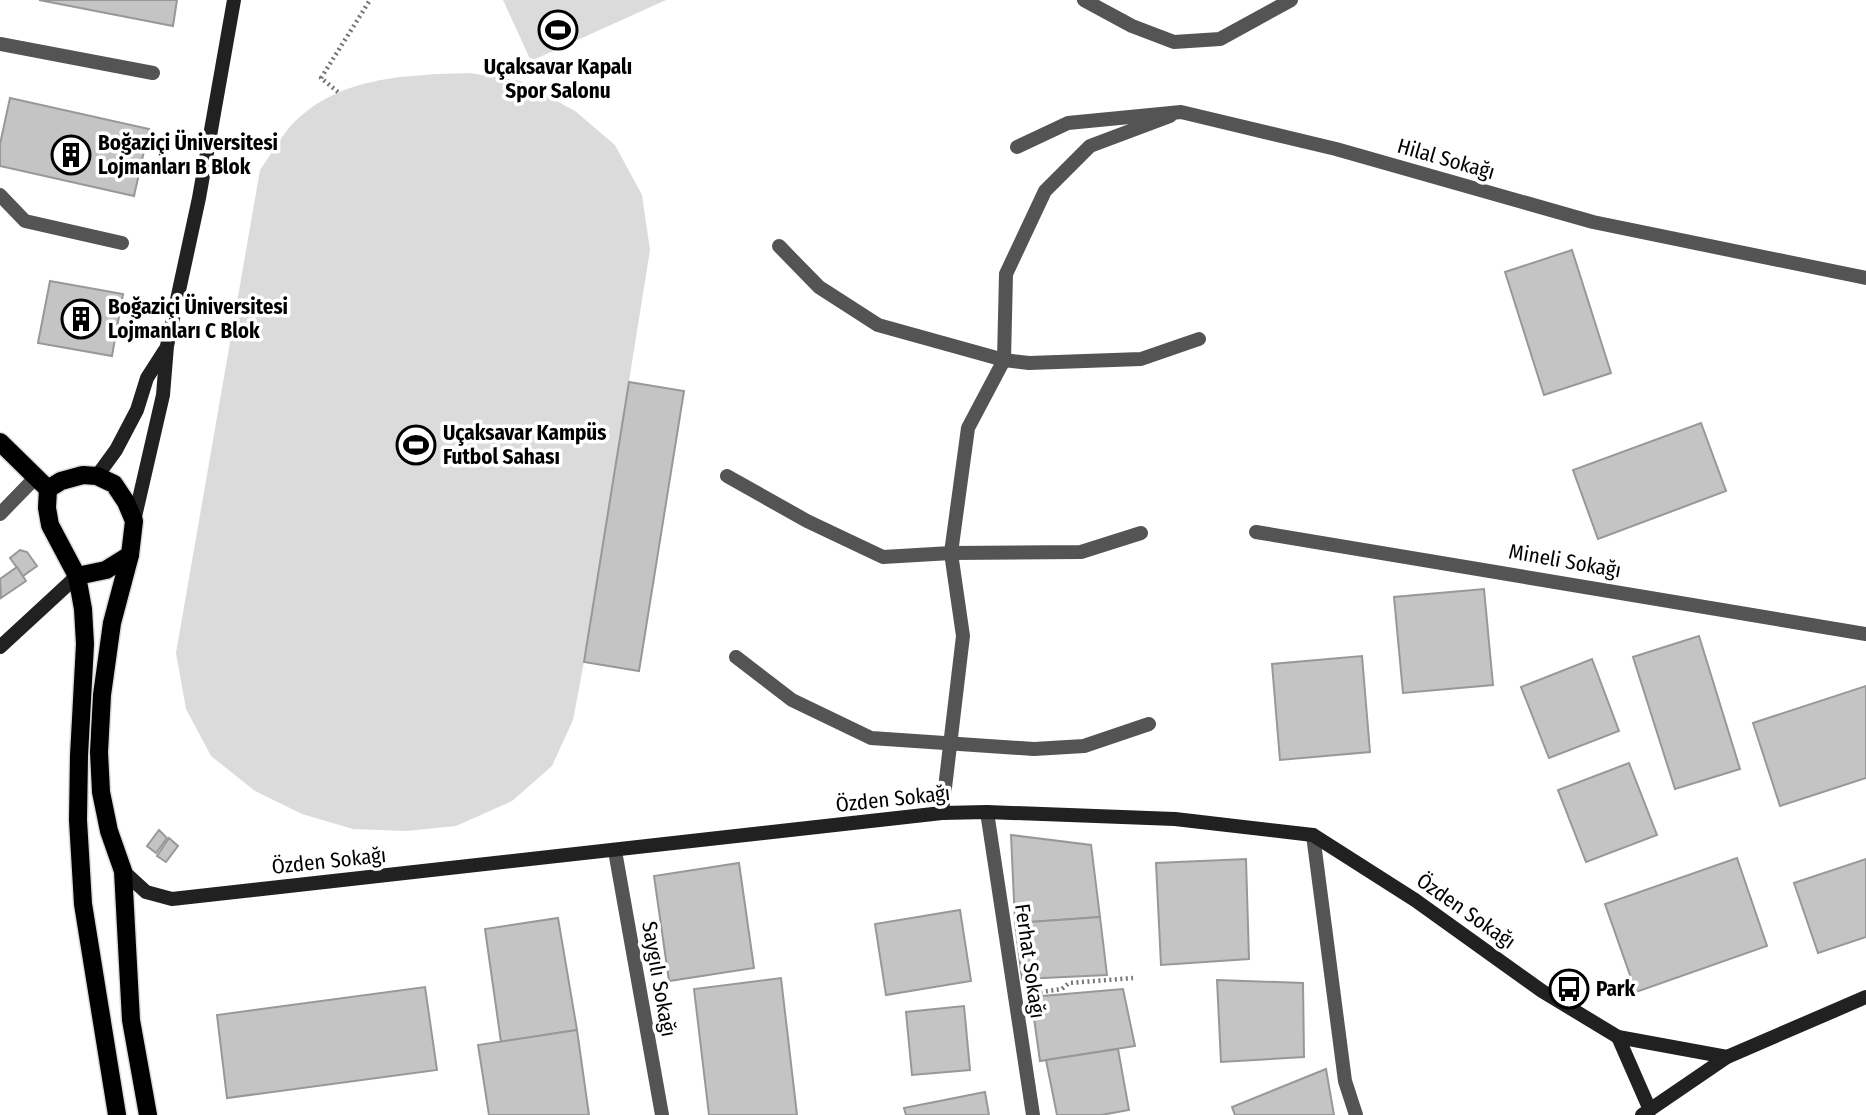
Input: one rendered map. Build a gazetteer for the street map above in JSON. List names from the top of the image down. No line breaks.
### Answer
{"streets":{"street":["Hilal Sokağı","Mineli Sokağı","Özden Sokağı","Ferhat Sokağı","Saygılı Sokağı"]},"crossings":[["Özden Sokağı","Ferhat Sokağı"],["Özden Sokağı","Saygılı Sokağı"]],"places":{"sports":["Uçaksavar Kapalı Spor Salonu","Uçaksavar Kampüs Futbol Sahası"],"building":["Boğaziçi Üniversitesi Lojmanları B Blok","Boğaziçi Üniversitesi Lojmanları C Blok"],"bus stop":["Park"]}}
